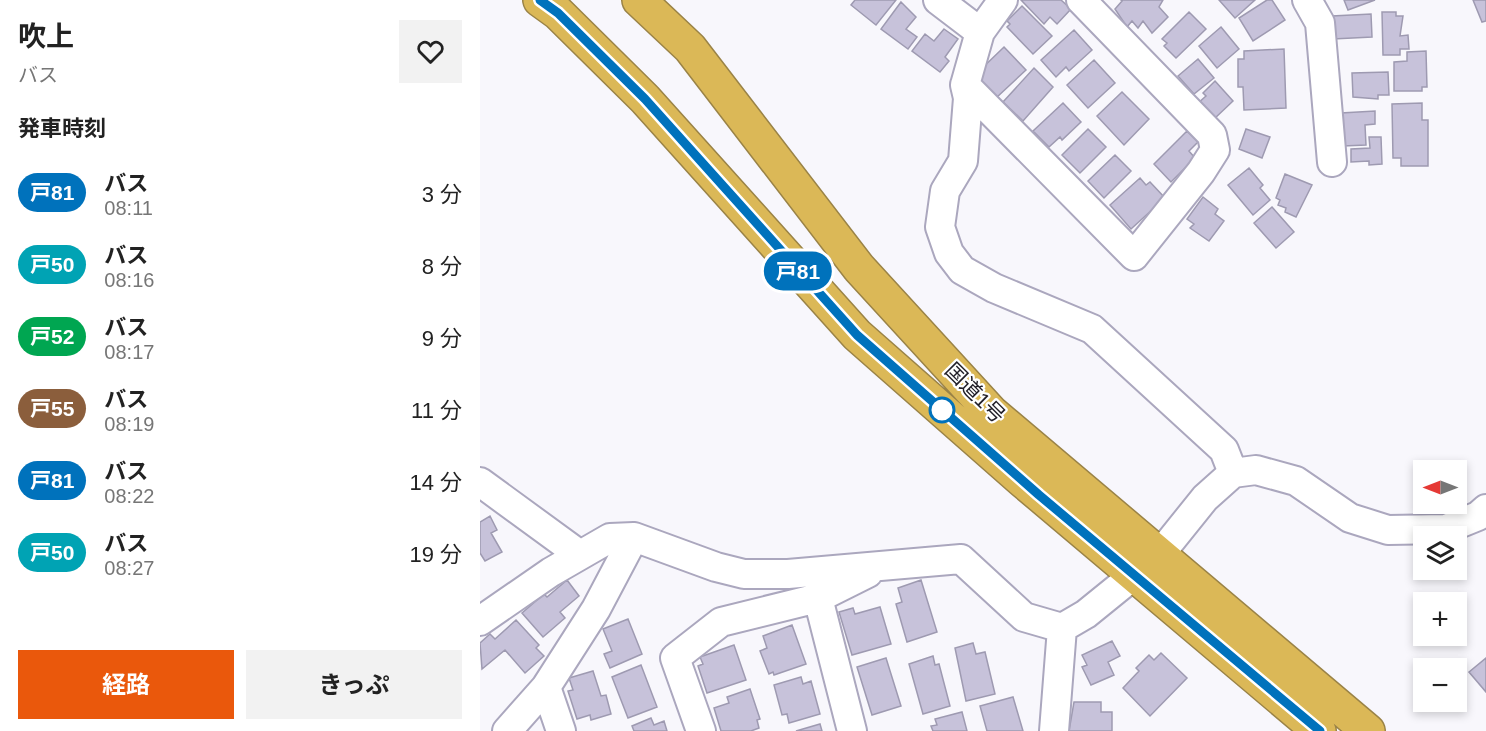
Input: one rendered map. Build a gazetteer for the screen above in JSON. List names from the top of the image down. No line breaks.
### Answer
{"streets":{"highway":["国道1号"]},"lines":["bus line 戸81"],"north":"left","page":{"heading":[["吹上","バス"],"発車時刻"],"on_map":"戸81","list":[{"mark":"戸81","name":"バス","note":"08:11","value":"3 分"},{"mark":"戸50","name":"バス","note":"08:16","value":"8 分"},{"mark":"戸52","name":"バス","note":"08:17","value":"9 分"},{"mark":"戸55","name":"バス","note":"08:19","value":"11 分"},{"mark":"戸81","name":"バス","note":"08:22","value":"14 分"},{"mark":"戸50","name":"バス","note":"08:27","value":"19 分"}],"map_buttons":["+","−"],"buttons":["経路","きっぷ"]}}
